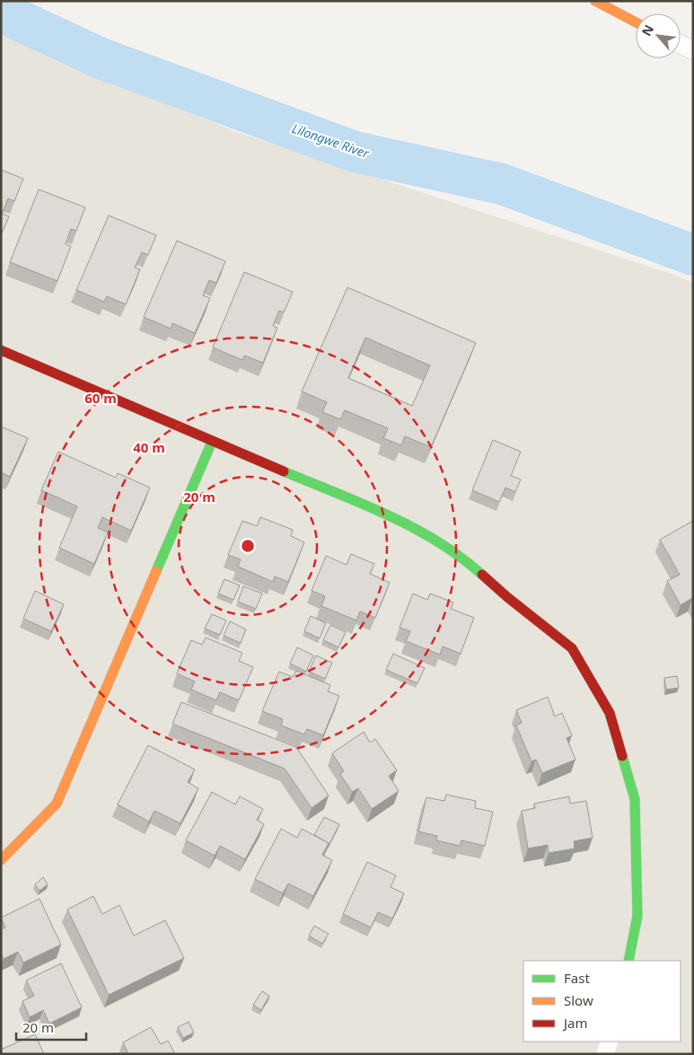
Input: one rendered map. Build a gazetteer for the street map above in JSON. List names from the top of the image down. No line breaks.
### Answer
{"water":["Lilongwe River"],"legend":["Fast","Slow","Jam"],"scale_bar":"20 m","north":"top left","rings":["60 m","40 m","20 m"]}
